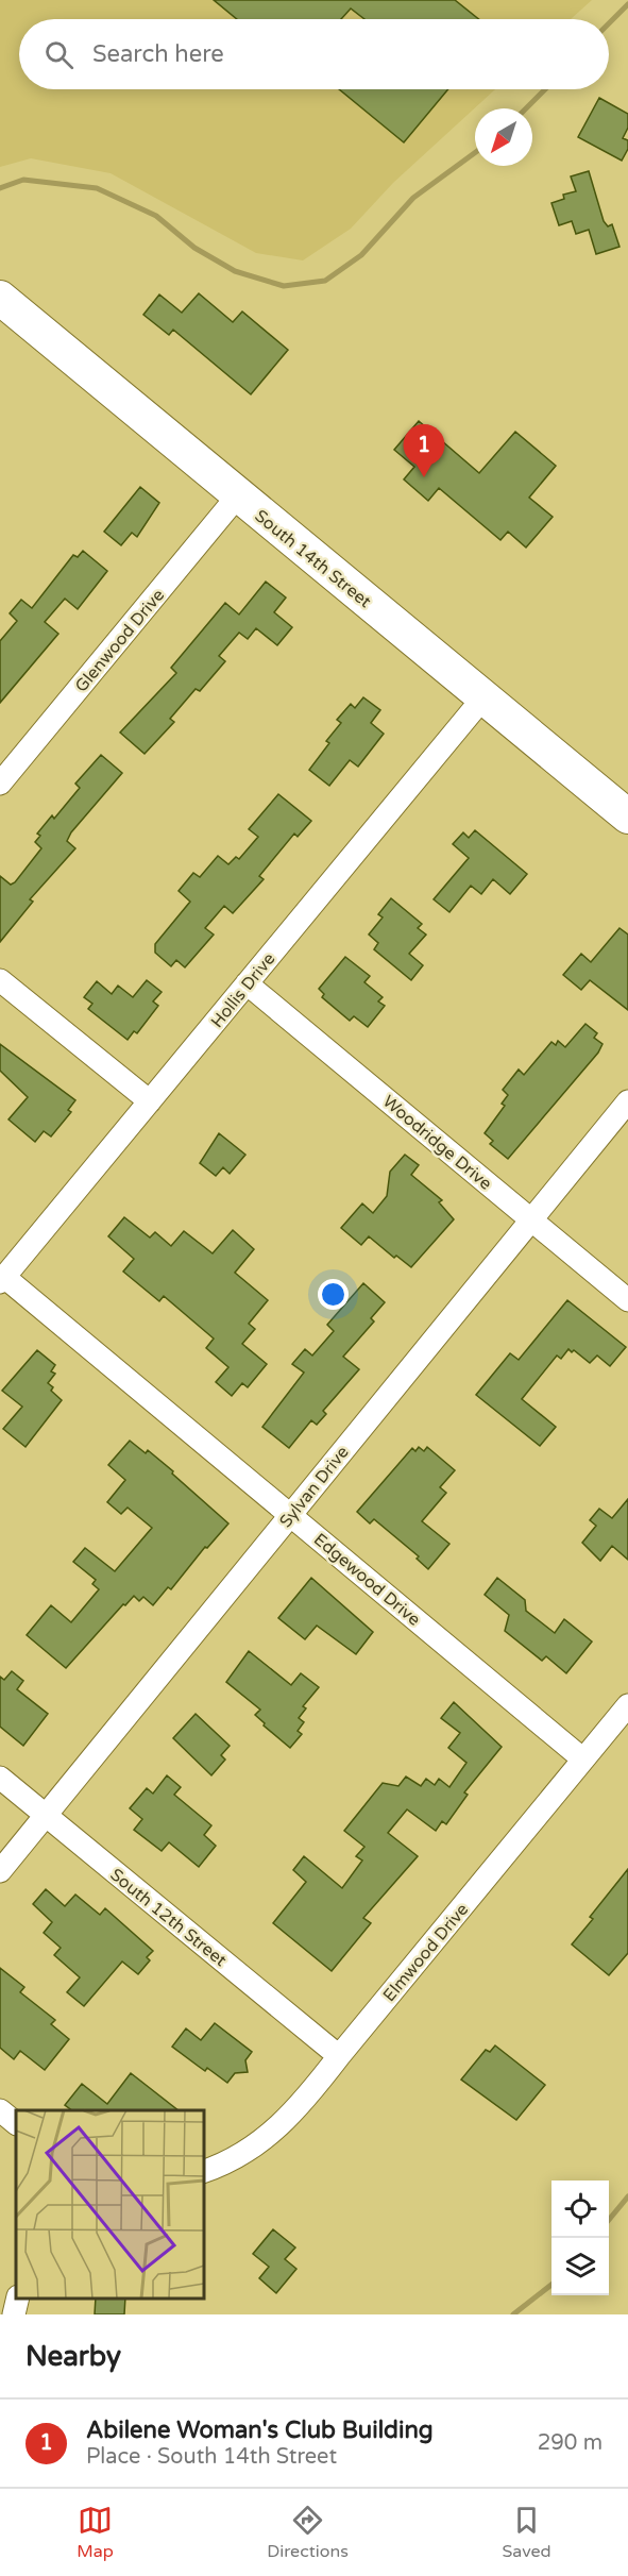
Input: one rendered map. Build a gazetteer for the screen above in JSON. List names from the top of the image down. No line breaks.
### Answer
{"streets":{"main road":["South 14th Street"],"street":["Glenwood Drive","Hollis Drive","Woodridge Drive","Sylvan Drive","Edgewood Drive","South 12th Street","Elmwood Drive"]},"crossings":[["South 14th Street","Glenwood Drive"],["South 14th Street","Hollis Drive"],["Hollis Drive","Woodridge Drive"],["Hollis Drive","Edgewood Drive"],["Woodridge Drive","Sylvan Drive"],["Sylvan Drive","Edgewood Drive"],["Sylvan Drive","South 12th Street"],["Edgewood Drive","Elmwood Drive"],["South 12th Street","Elmwood Drive"]],"north":"bottom left","page":{"search":"Search here","pins":"1","heading":"Nearby","list":[{"mark":"1","name":"Abilene Woman's Club Building","note":"Place · South 14th Street","value":"290 m"}],"nav":["Map","Directions","Saved"]}}
